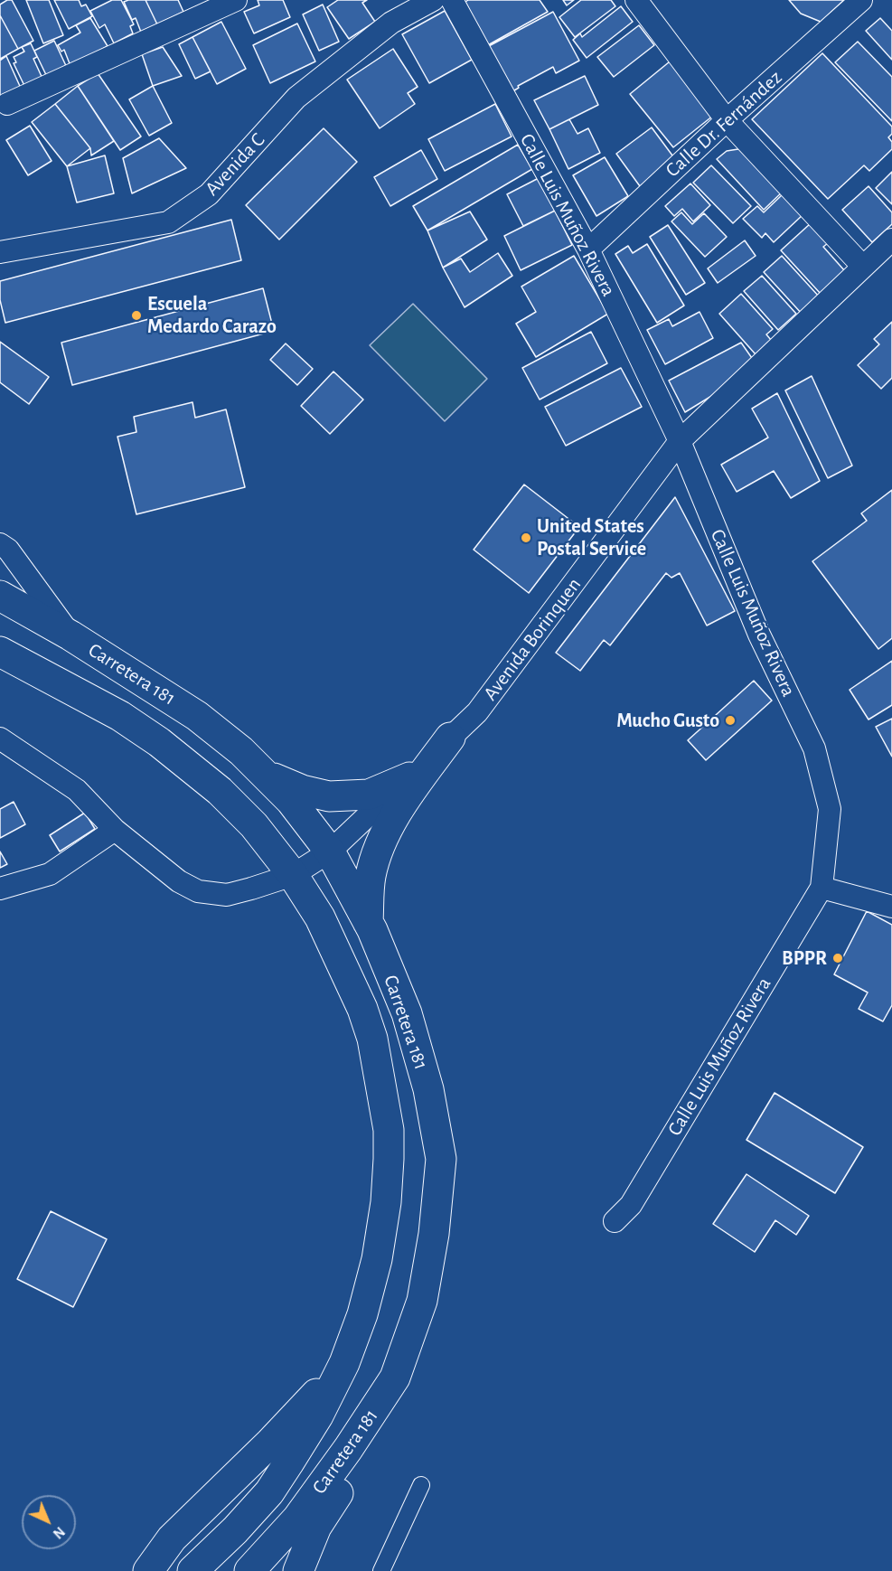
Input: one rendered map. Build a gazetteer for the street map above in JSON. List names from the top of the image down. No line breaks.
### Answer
{"streets":{"main road":["Carretera 181"],"street":["Calle Dr. Fernández","Avenida C","Calle Luis Muñoz Rivera","Avenida Borinquen"]},"crossings":[["Calle Dr. Fernández","Calle Luis Muñoz Rivera"],["Calle Luis Muñoz Rivera","Avenida Borinquen"],["Avenida Borinquen","Carretera 181"]],"places":["Escuela Medardo Carazo","United States Postal Service","Mucho Gusto","BPPR"],"north":"bottom right"}
